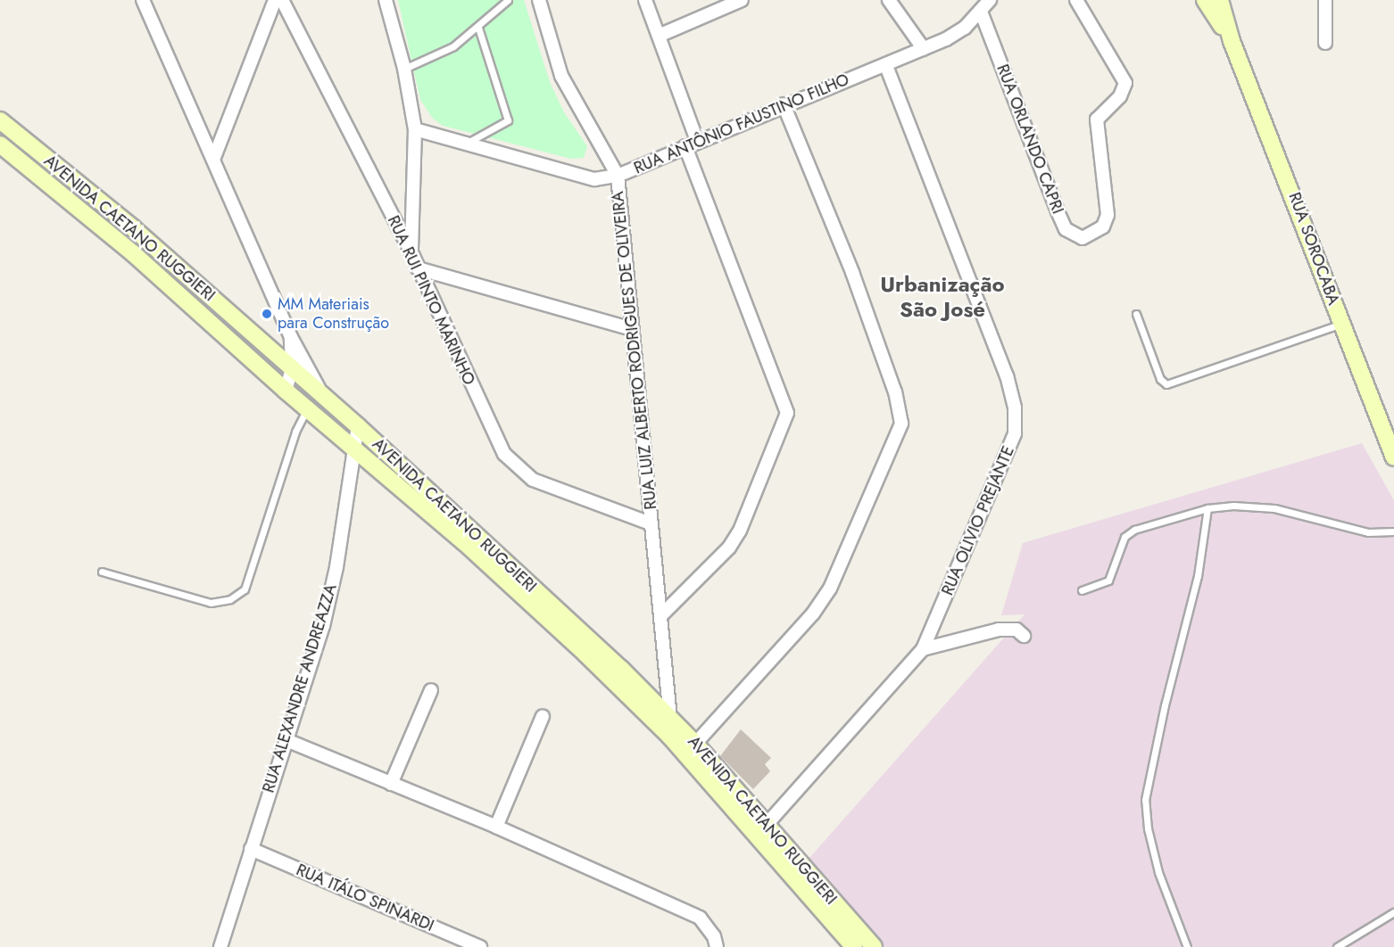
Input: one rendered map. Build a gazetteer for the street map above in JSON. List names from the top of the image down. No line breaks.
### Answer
{"streets":{"main road":["AVENIDA CAETANO RUGGIERI","RUA SOROCABA"],"street":["RUA ANTÔNIO FAUSTINO FILHO","RUA ORLANDO CAPRI","RUA RUI PINTO MARINHO","RUA LUIZ ALBERTO RODRIGUES DE OLIVEIRA","RUA OLIVIO PREJANTE","RUA ALEXANDRE ANDREAZZA","RUA ITÁLO SPINARDI"]},"crossings":[["RUA ANTÔNIO FAUSTINO FILHO","RUA ORLANDO CAPRI"],["RUA ANTÔNIO FAUSTINO FILHO","RUA LUIZ ALBERTO RODRIGUES DE OLIVEIRA"],["RUA ANTÔNIO FAUSTINO FILHO","RUA OLIVIO PREJANTE"],["AVENIDA CAETANO RUGGIERI","RUA LUIZ ALBERTO RODRIGUES DE OLIVEIRA"],["AVENIDA CAETANO RUGGIERI","RUA OLIVIO PREJANTE"],["AVENIDA CAETANO RUGGIERI","RUA ALEXANDRE ANDREAZZA"],["RUA RUI PINTO MARINHO","RUA LUIZ ALBERTO RODRIGUES DE OLIVEIRA"],["RUA ALEXANDRE ANDREAZZA","RUA ITÁLO SPINARDI"]],"districts":["Urbanização São José"],"places":["MM Materiais para Construção"]}
